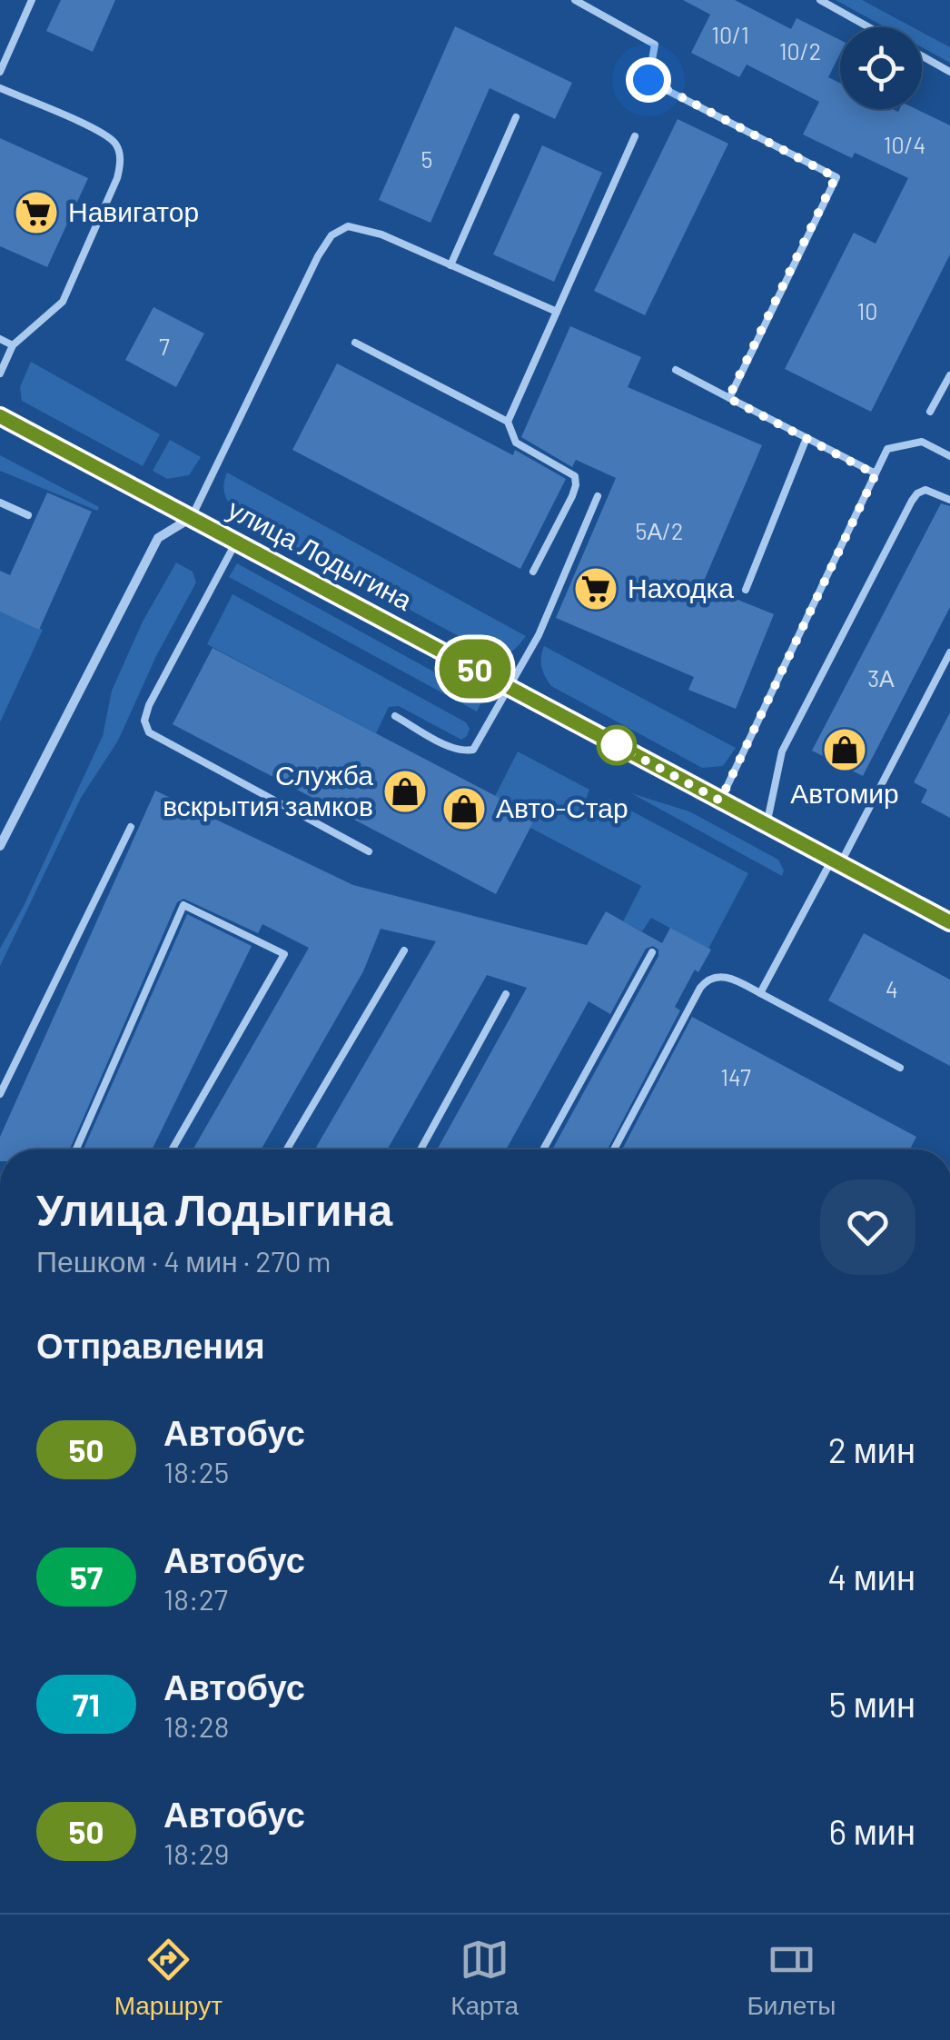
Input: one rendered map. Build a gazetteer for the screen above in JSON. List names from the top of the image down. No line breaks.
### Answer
{"streets":{"main road":["улица Лодыгина"]},"places":{"supermarket":["Навигатор","Находка"],"shop":["Автомир","Служба вскрытия замков","Авто-Стар"]},"lines":["bus line 50"],"house_numbers":["10/1","10/2","10/4","5","10","7","5А/2","3А","4","147"],"page":{"on_map":"50","heading":[["Улица Лодыгина","Пешком · 4 мин · 270 m"],"Отправления"],"list":[{"mark":"50","name":"Автобус","note":"18:25","value":"2 мин"},{"mark":"57","name":"Автобус","note":"18:27","value":"4 мин"},{"mark":"71","name":"Автобус","note":"18:28","value":"5 мин"},{"mark":"50","name":"Автобус","note":"18:29","value":"6 мин"}],"tabs":["Маршрут","Карта","Билеты"]}}
